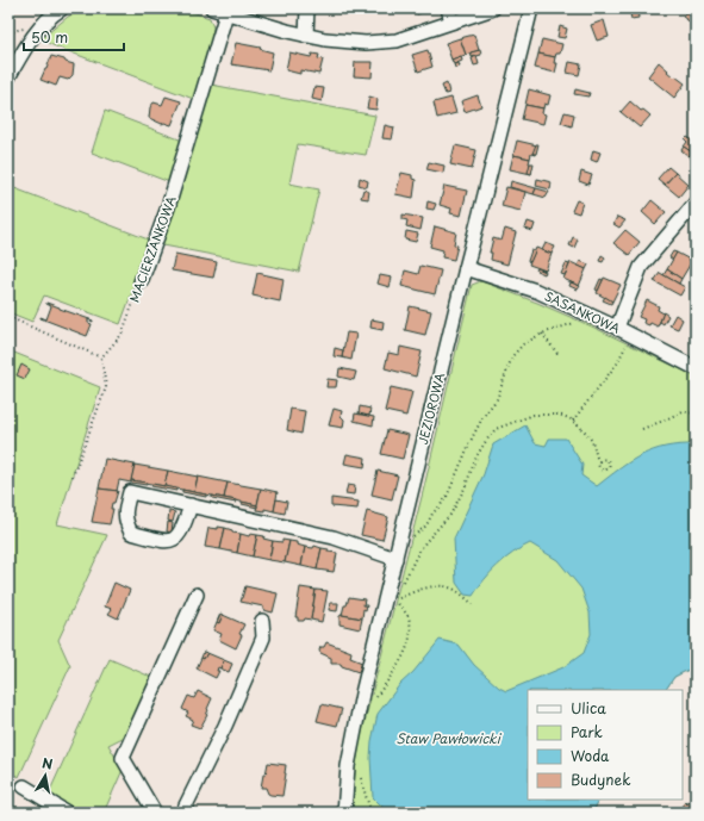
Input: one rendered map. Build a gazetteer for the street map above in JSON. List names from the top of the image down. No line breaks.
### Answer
{"streets":{"street":["MACIERZANKOWA","SASANKOWA","JEZIOROWA"]},"crossings":[["SASANKOWA","JEZIOROWA"]],"water":["Staw Pawłowicki"],"legend":["Ulica","Park","Woda","Budynek"],"scale_bar":"50 m","north":"top"}
